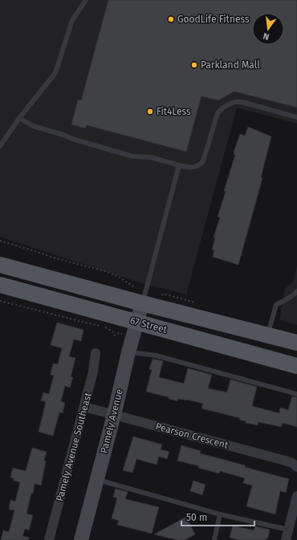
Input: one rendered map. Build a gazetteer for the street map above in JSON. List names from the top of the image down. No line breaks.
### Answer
{"streets":{"main road":["67 Street"],"street":["Pamely Avenue","Pearson Crescent","Pamely Avenue Southeast"]},"crossings":[["67 Street","Pamely Avenue"],["Pamely Avenue","Pearson Crescent"],["Pearson Crescent","Pamely Avenue Southeast"]],"places":["GoodLife Fitness","Parkland Mall","Fit4Less"],"scale_bar":"50 m","north":"bottom"}
